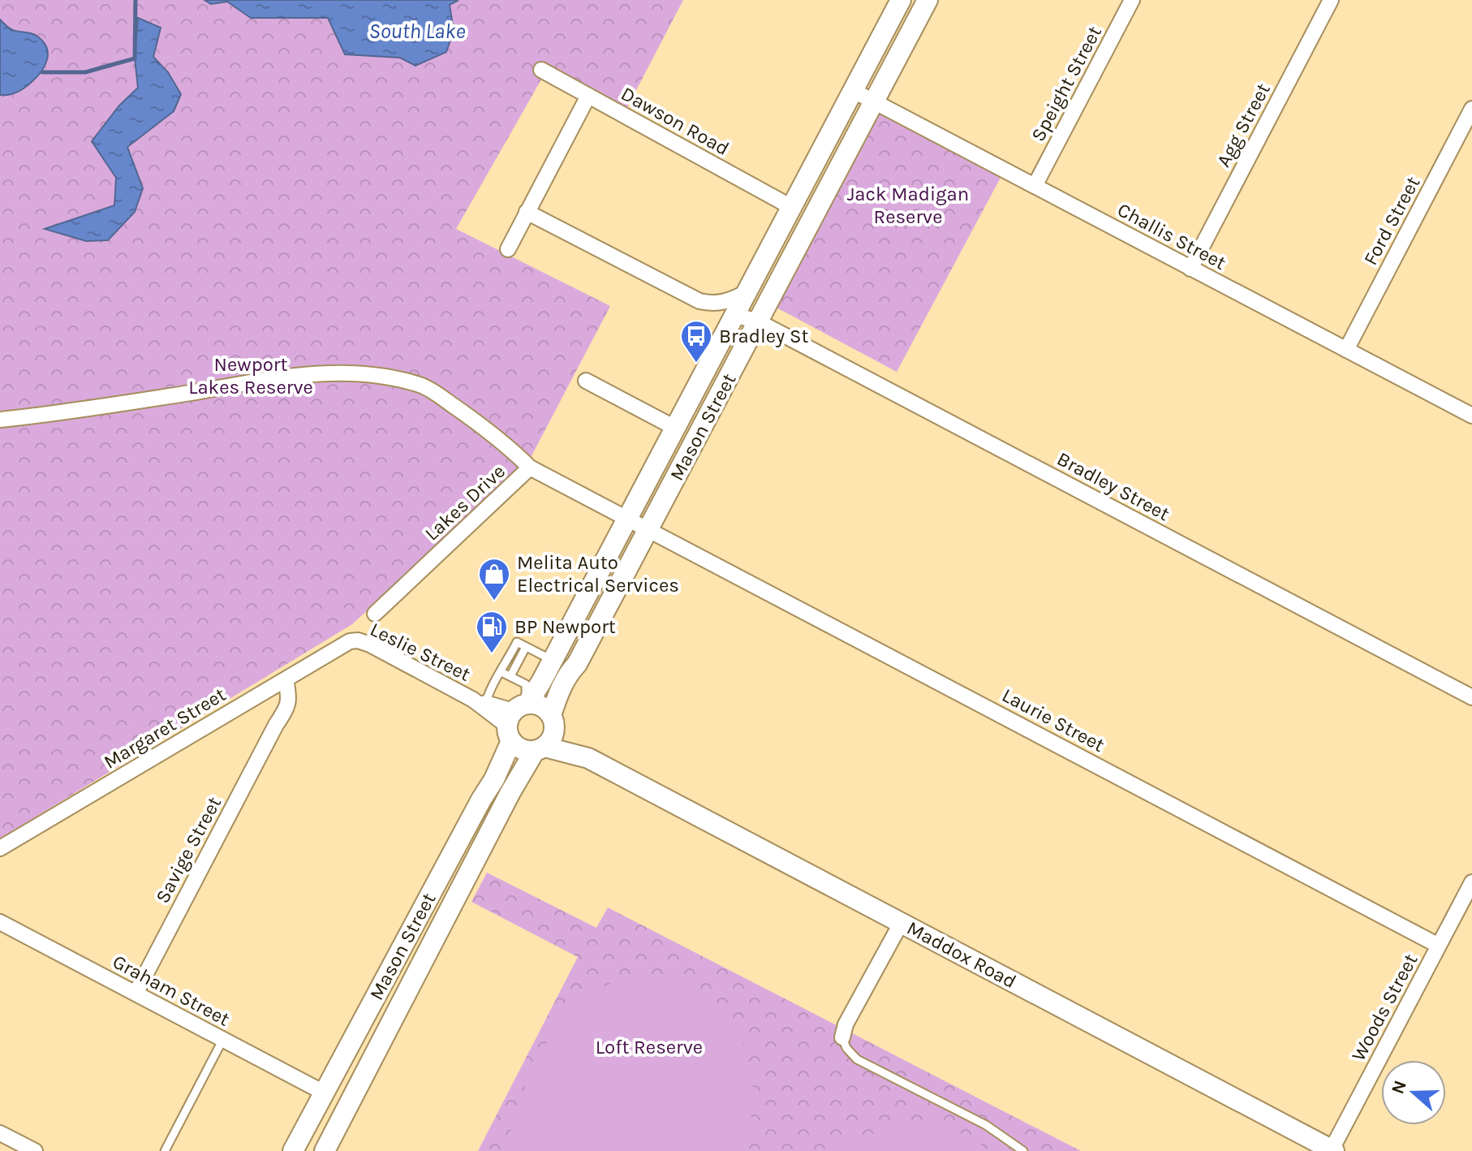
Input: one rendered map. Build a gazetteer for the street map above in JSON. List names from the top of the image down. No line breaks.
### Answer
{"streets":{"street":["Speight Street","Dawson Road","Agg Street","Ford Street","Challis Street","Mason Street","Bradley Street","Lakes Drive","Leslie Street","Laurie Street","Margaret Street","Savige Street","Maddox Road","Graham Street","Woods Street"]},"crossings":[["Speight Street","Challis Street"],["Dawson Road","Mason Street"],["Agg Street","Challis Street"],["Ford Street","Challis Street"],["Challis Street","Mason Street"],["Mason Street","Bradley Street"],["Mason Street","Lakes Drive"],["Mason Street","Leslie Street"],["Mason Street","Laurie Street"],["Mason Street","Maddox Road"],["Mason Street","Graham Street"],["Lakes Drive","Laurie Street"],["Leslie Street","Margaret Street"],["Leslie Street","Maddox Road"],["Laurie Street","Woods Street"],["Margaret Street","Savige Street"],["Savige Street","Graham Street"],["Maddox Road","Woods Street"]],"water":["South Lake"],"parks":["Jack Madigan Reserve","Newport Lakes Reserve","Loft Reserve"],"places":{"bus stop":["Bradley St"],"shop":["Melita Auto Electrical Services"],"fuel station":["BP Newport"]},"north":"left"}
